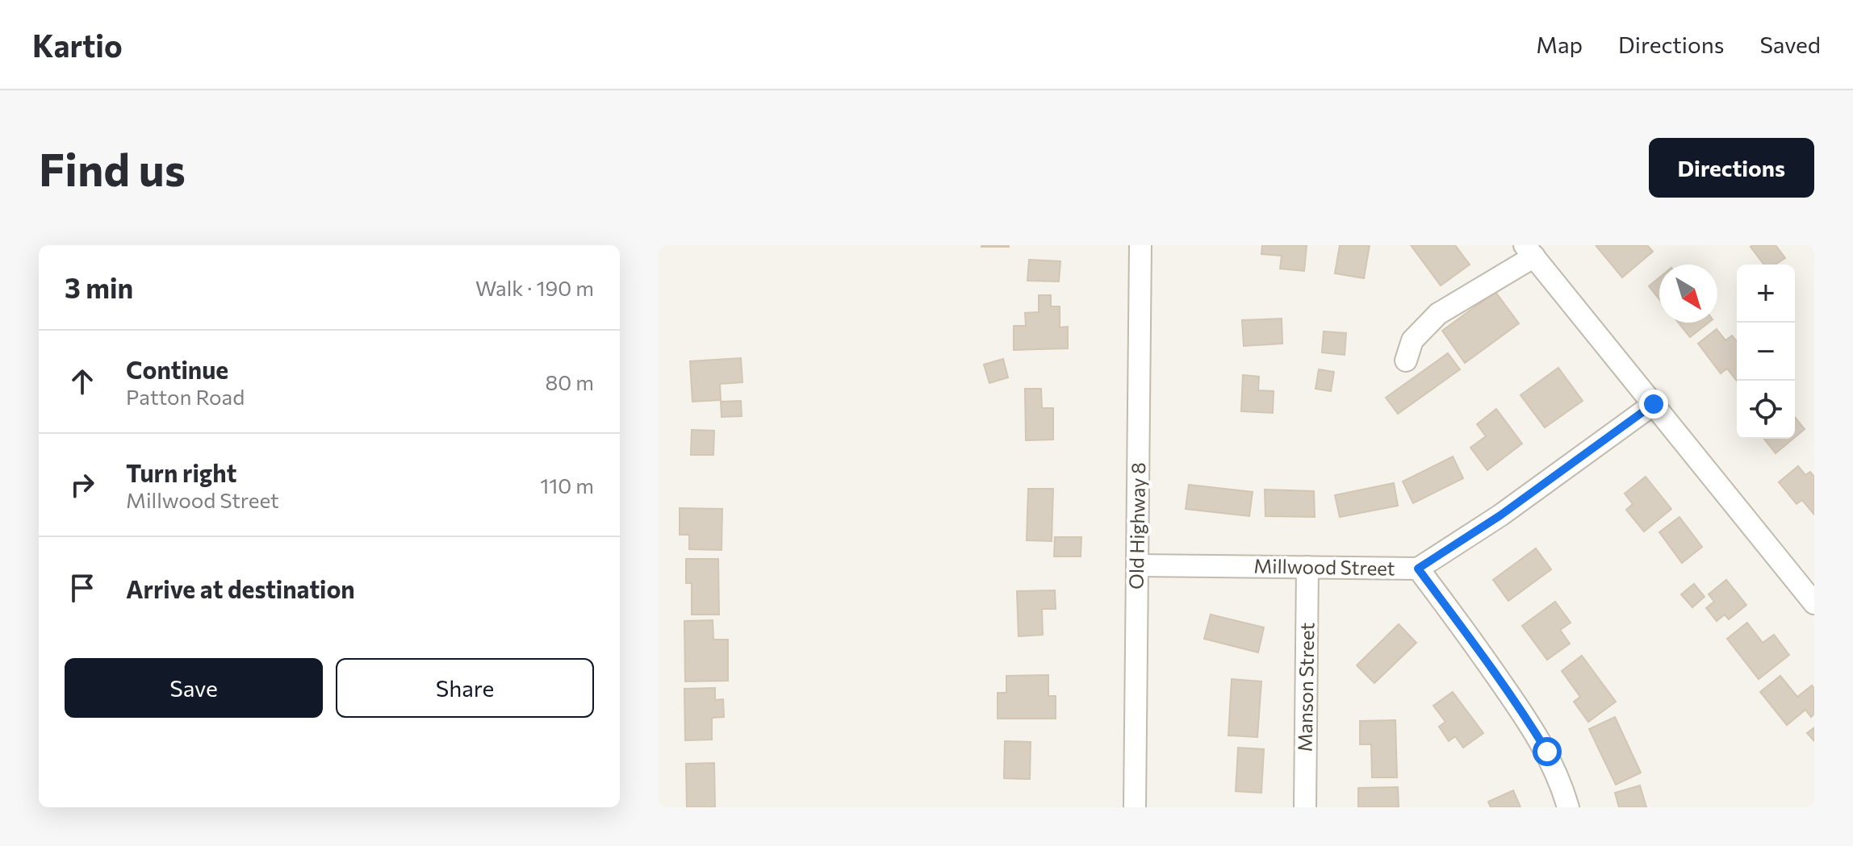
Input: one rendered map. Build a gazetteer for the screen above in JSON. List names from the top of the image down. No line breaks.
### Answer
{"streets":{"street":["Old Highway 8","Millwood Street","Manson Street"]},"crossings":[["Old Highway 8","Millwood Street"],["Millwood Street","Manson Street"]],"north":"bottom right","page":{"header":"Kartio","nav":["Map","Directions","Saved"],"buttons":["Directions",["Save","Share"]],"title":"Find us","heading":["3 min","Walk · 190 m"],"map_buttons":["+","−"],"list":[["Continue","Patton Road","80 m"],["Turn right","Millwood Street","110 m"],"Arrive at destination"]}}
